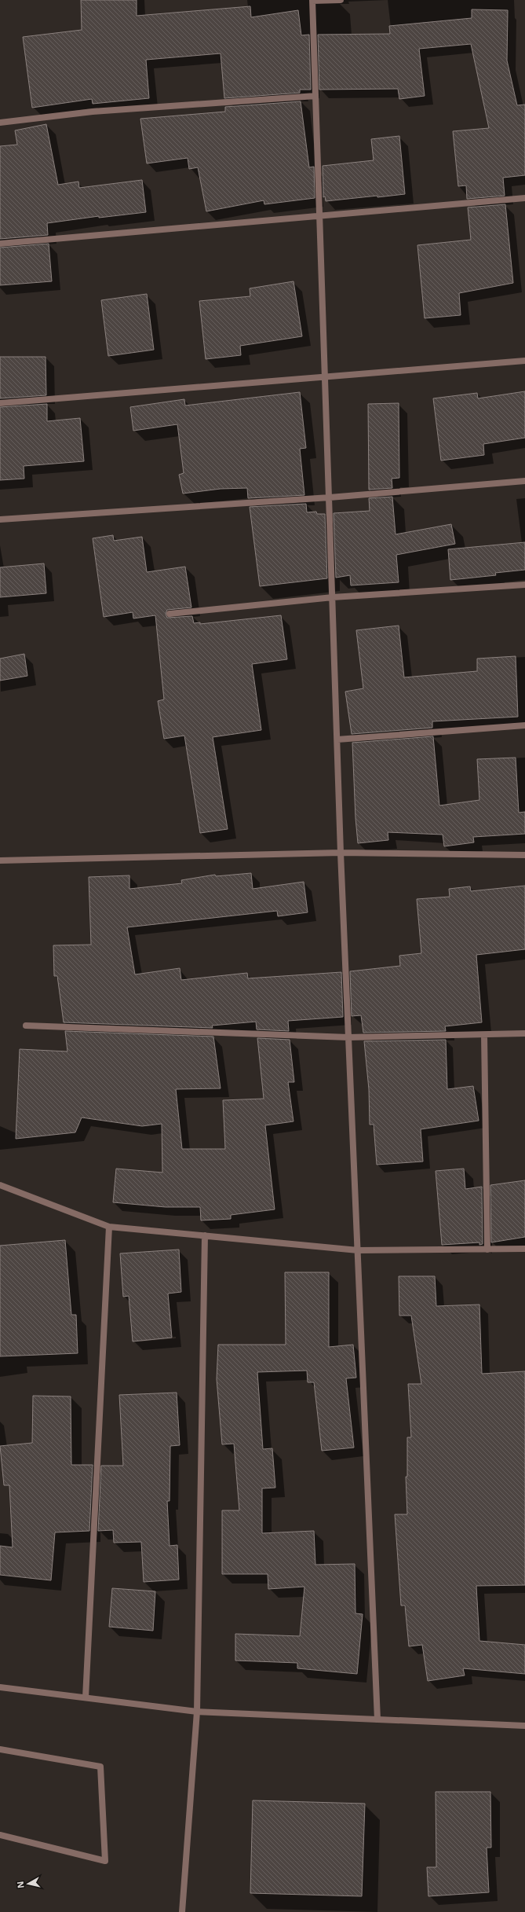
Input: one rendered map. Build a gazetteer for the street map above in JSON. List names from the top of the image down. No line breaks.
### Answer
{"north":"left"}
